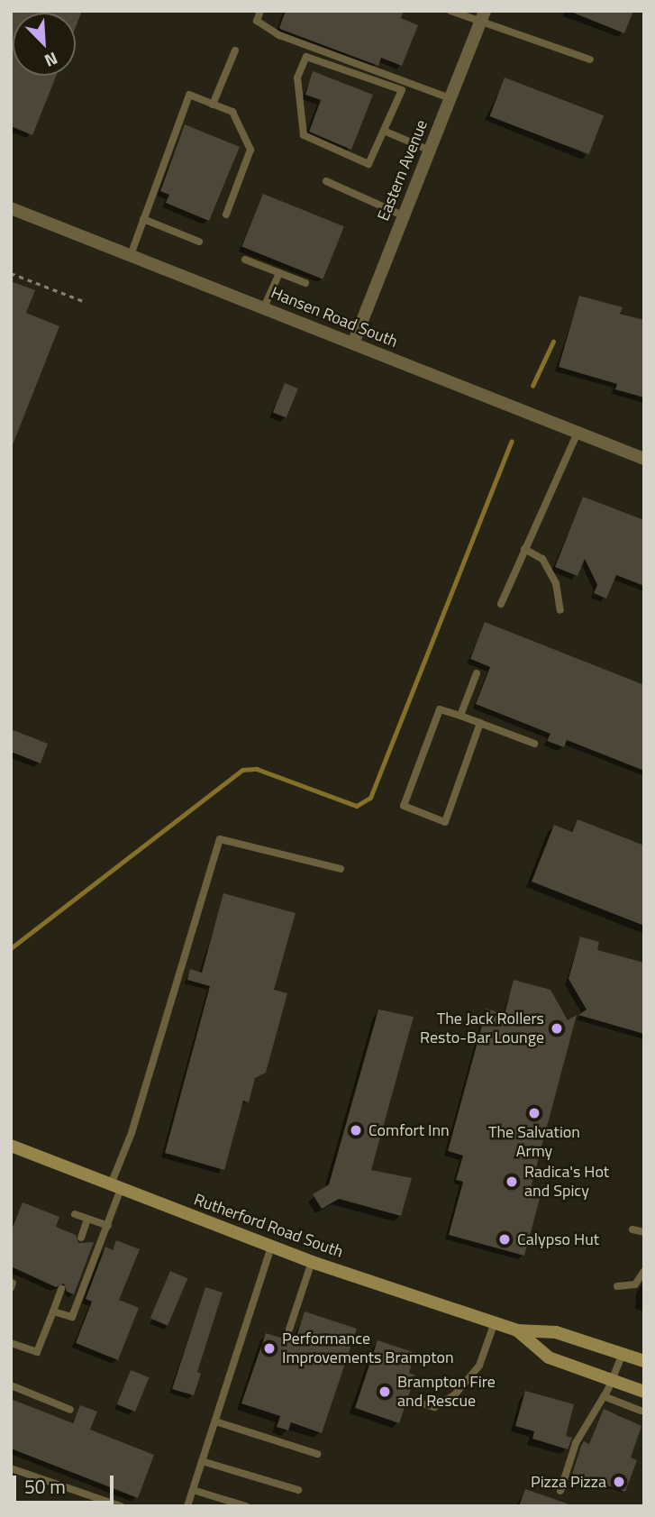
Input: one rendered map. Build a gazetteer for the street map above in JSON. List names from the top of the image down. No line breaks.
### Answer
{"streets":{"street":["Eastern Avenue","Hansen Road South","Rutherford Road South"]},"crossings":[["Eastern Avenue","Hansen Road South"]],"places":["The Jack Rollers Resto-Bar Lounge","The Salvation Army","Comfort Inn","Radica's Hot and Spicy","Calypso Hut","Performance Improvements Brampton","Brampton Fire and Rescue","Pizza Pizza"],"scale_bar":"50 m","north":"bottom right"}
